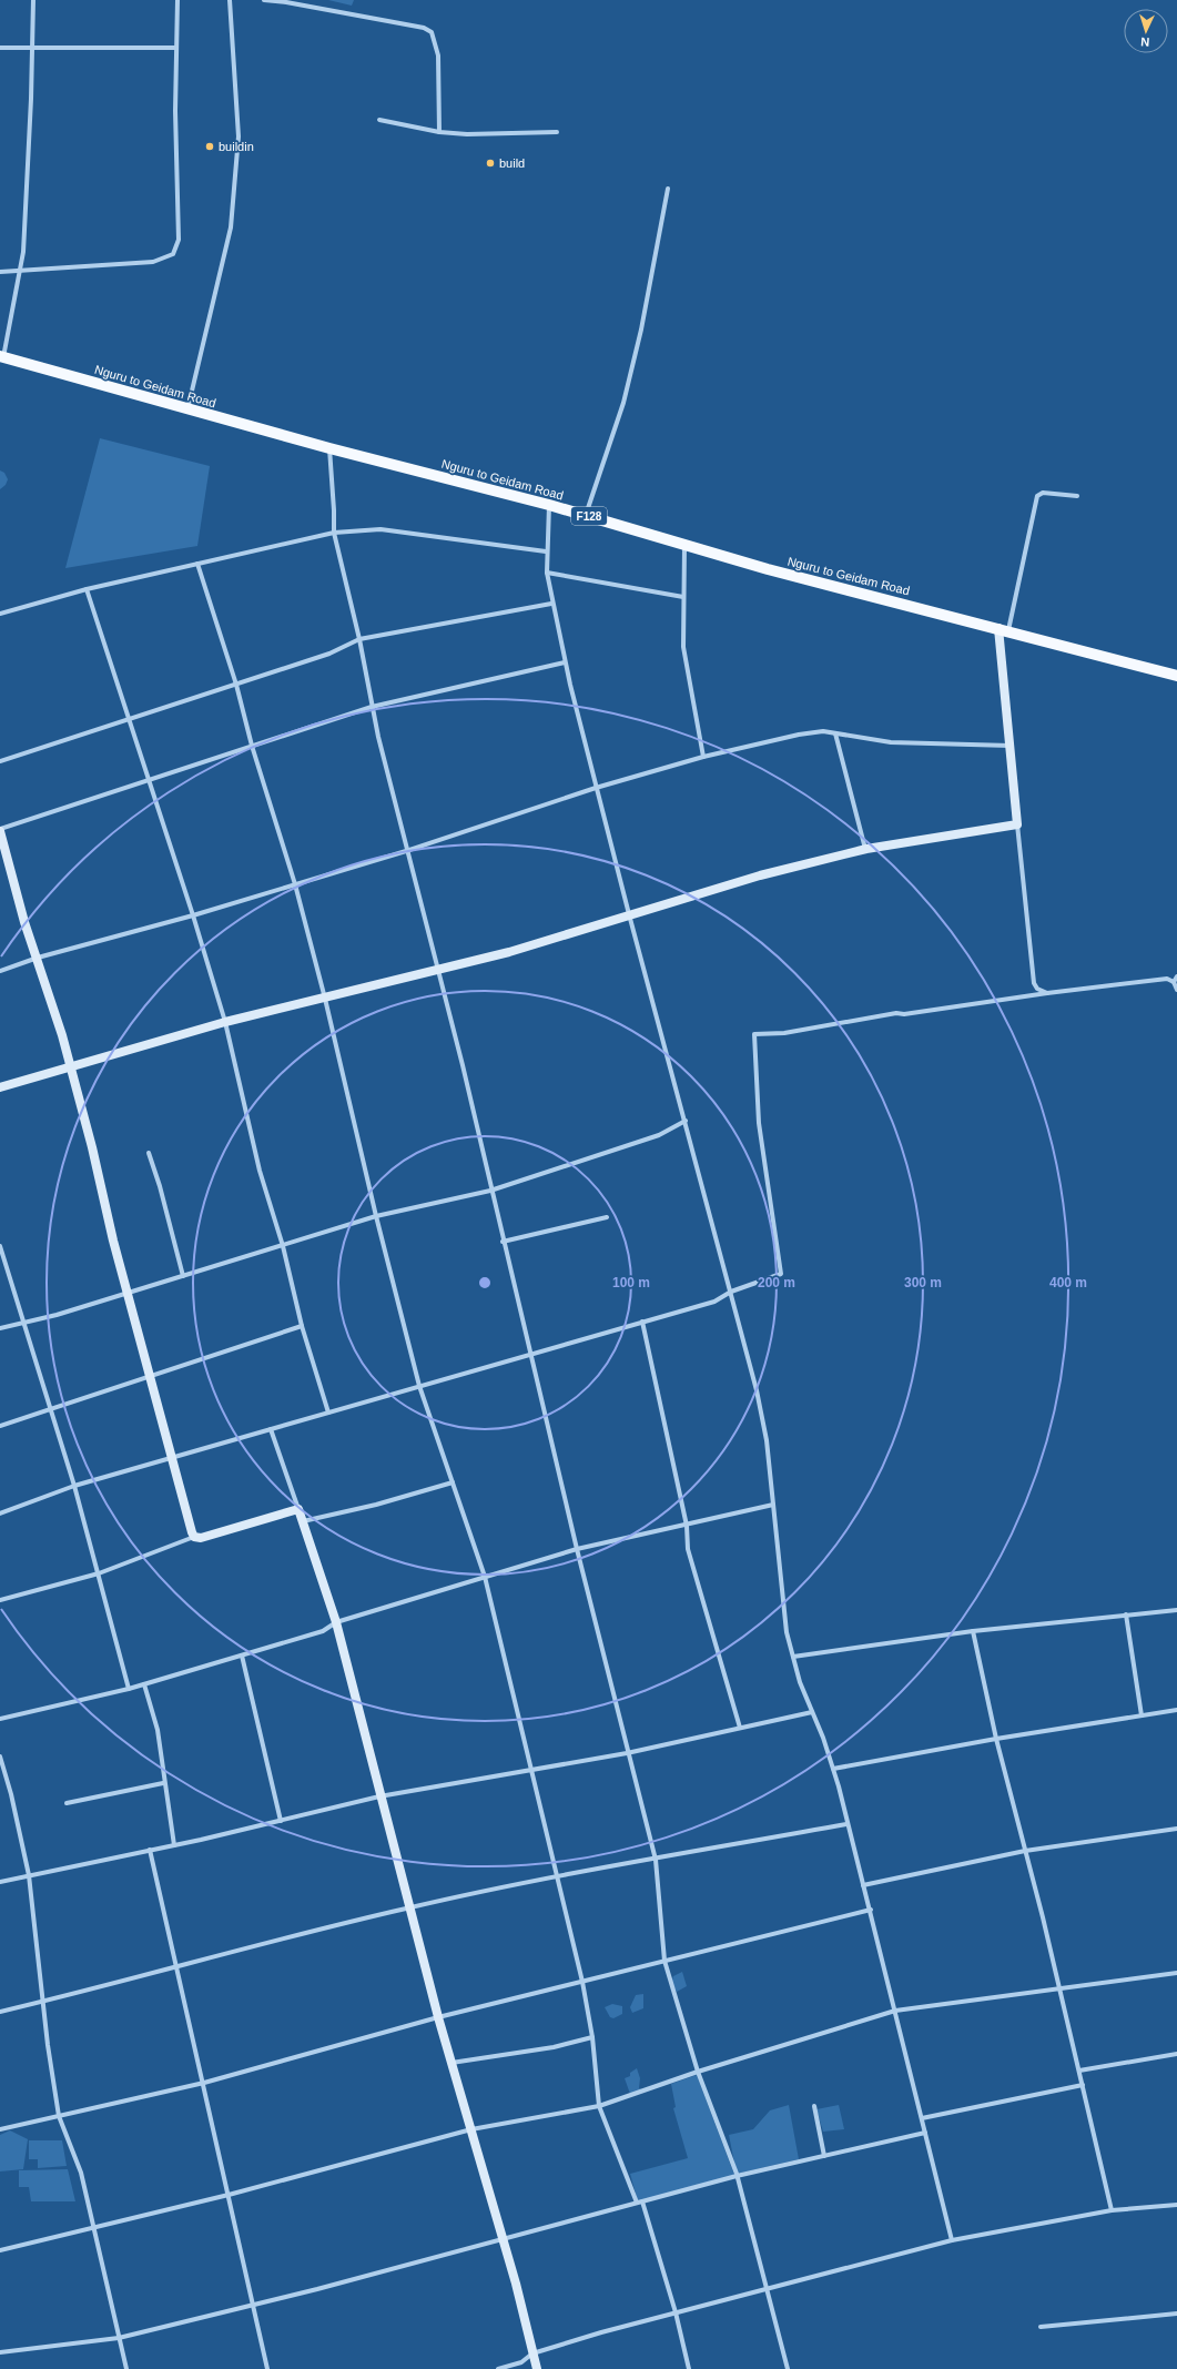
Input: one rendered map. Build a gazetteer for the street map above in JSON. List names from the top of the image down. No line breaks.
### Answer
{"streets":{"main road":["Nguru to Geidam Road","F128"]},"places":["buildin","build"],"north":"bottom","rings":["100 m","200 m","300 m","400 m"]}
